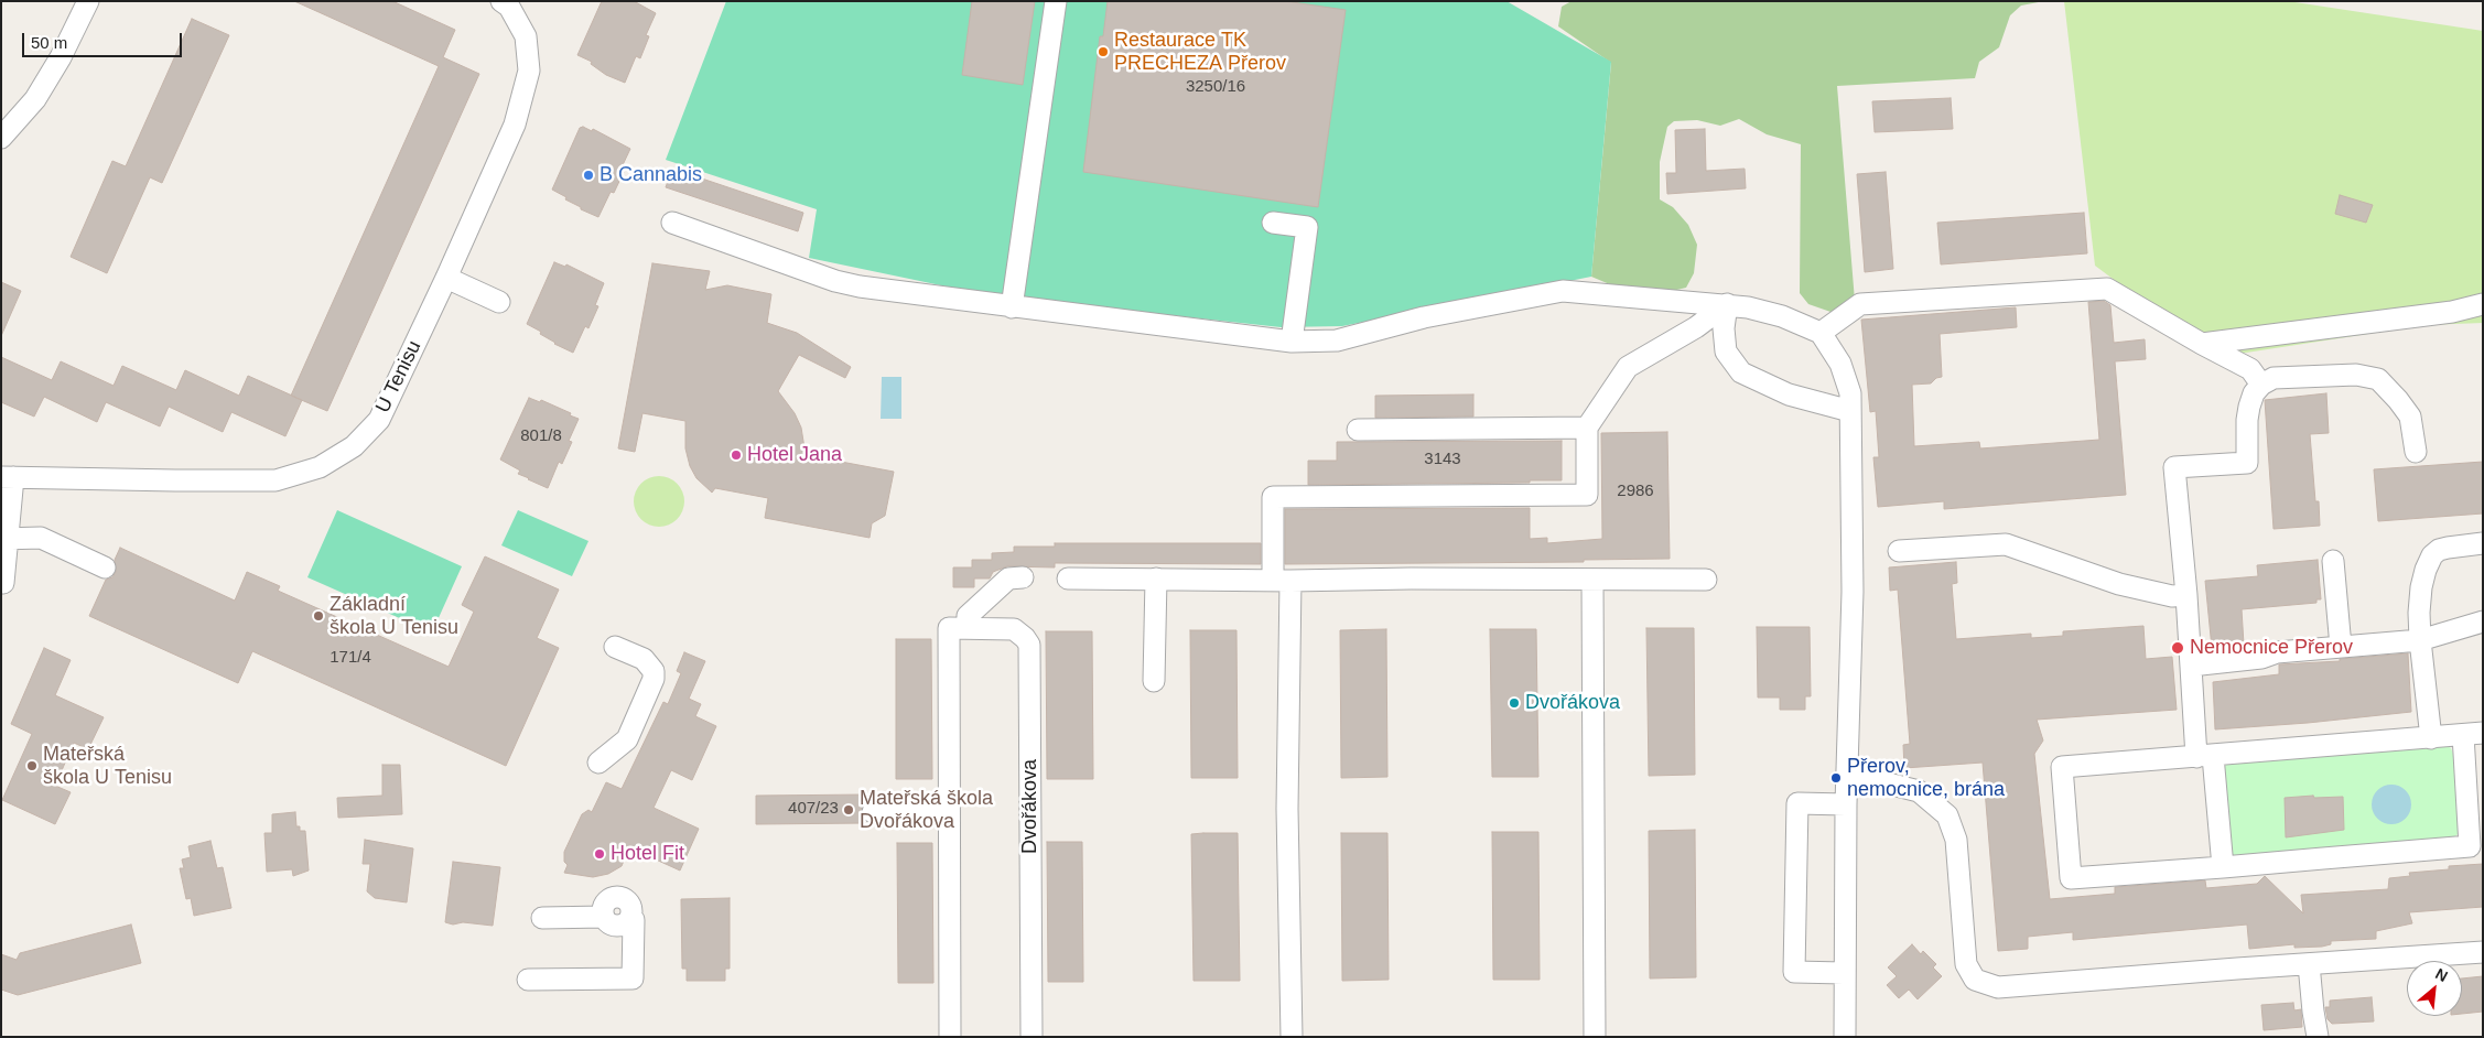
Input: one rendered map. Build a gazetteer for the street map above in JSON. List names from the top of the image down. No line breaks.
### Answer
{"streets":{"street":["U Tenisu","Dvořákova"]},"places":["Restaurace TK PRECHEZA Přerov","B Cannabis","Hotel Jana","Základní škola U Tenisu","Nemocnice Přerov","Dvořákova","Mateřská škola U Tenisu","Přerov, nemocnice, brána","Mateřská škola Dvořákova","Hotel Fit"],"house_numbers":["3250/16","801/8","3143","2986","171/4","407/23"],"scale_bar":"50 m","north":"top right"}
